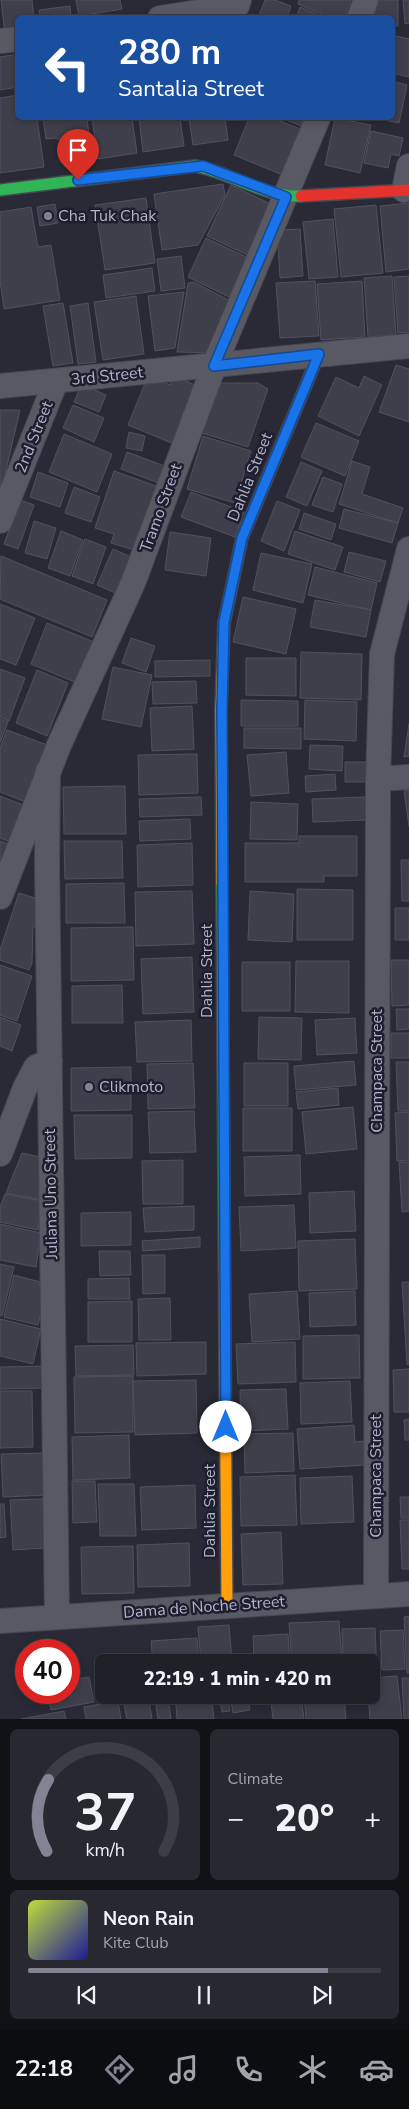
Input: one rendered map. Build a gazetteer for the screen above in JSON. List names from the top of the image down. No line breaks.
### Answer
{"streets":{"street":["3rd Street","2nd Street","Dahlia Street","Tramo Street","Champaca Street","Juliana Uno Street","Dama de Noche Street"]},"crossings":[["3rd Street","2nd Street"],["3rd Street","Dahlia Street"],["3rd Street","Tramo Street"],["Dahlia Street","Dama de Noche Street"],["Tramo Street","Juliana Uno Street"],["Champaca Street","Dama de Noche Street"],["Juliana Uno Street","Dama de Noche Street"]],"places":["Cha Tuk Chak","Clikmoto"],"page":{"turn":["280 m","Santalia Street"],"limit":"40","trip":"22:19 · 1 min · 420 m","tile":"Climate","heat":["−","20°","+"],"song":["Neon Rain","Kite Club"],"tabs":"22:18","gauge":["37","km/h"]}}
